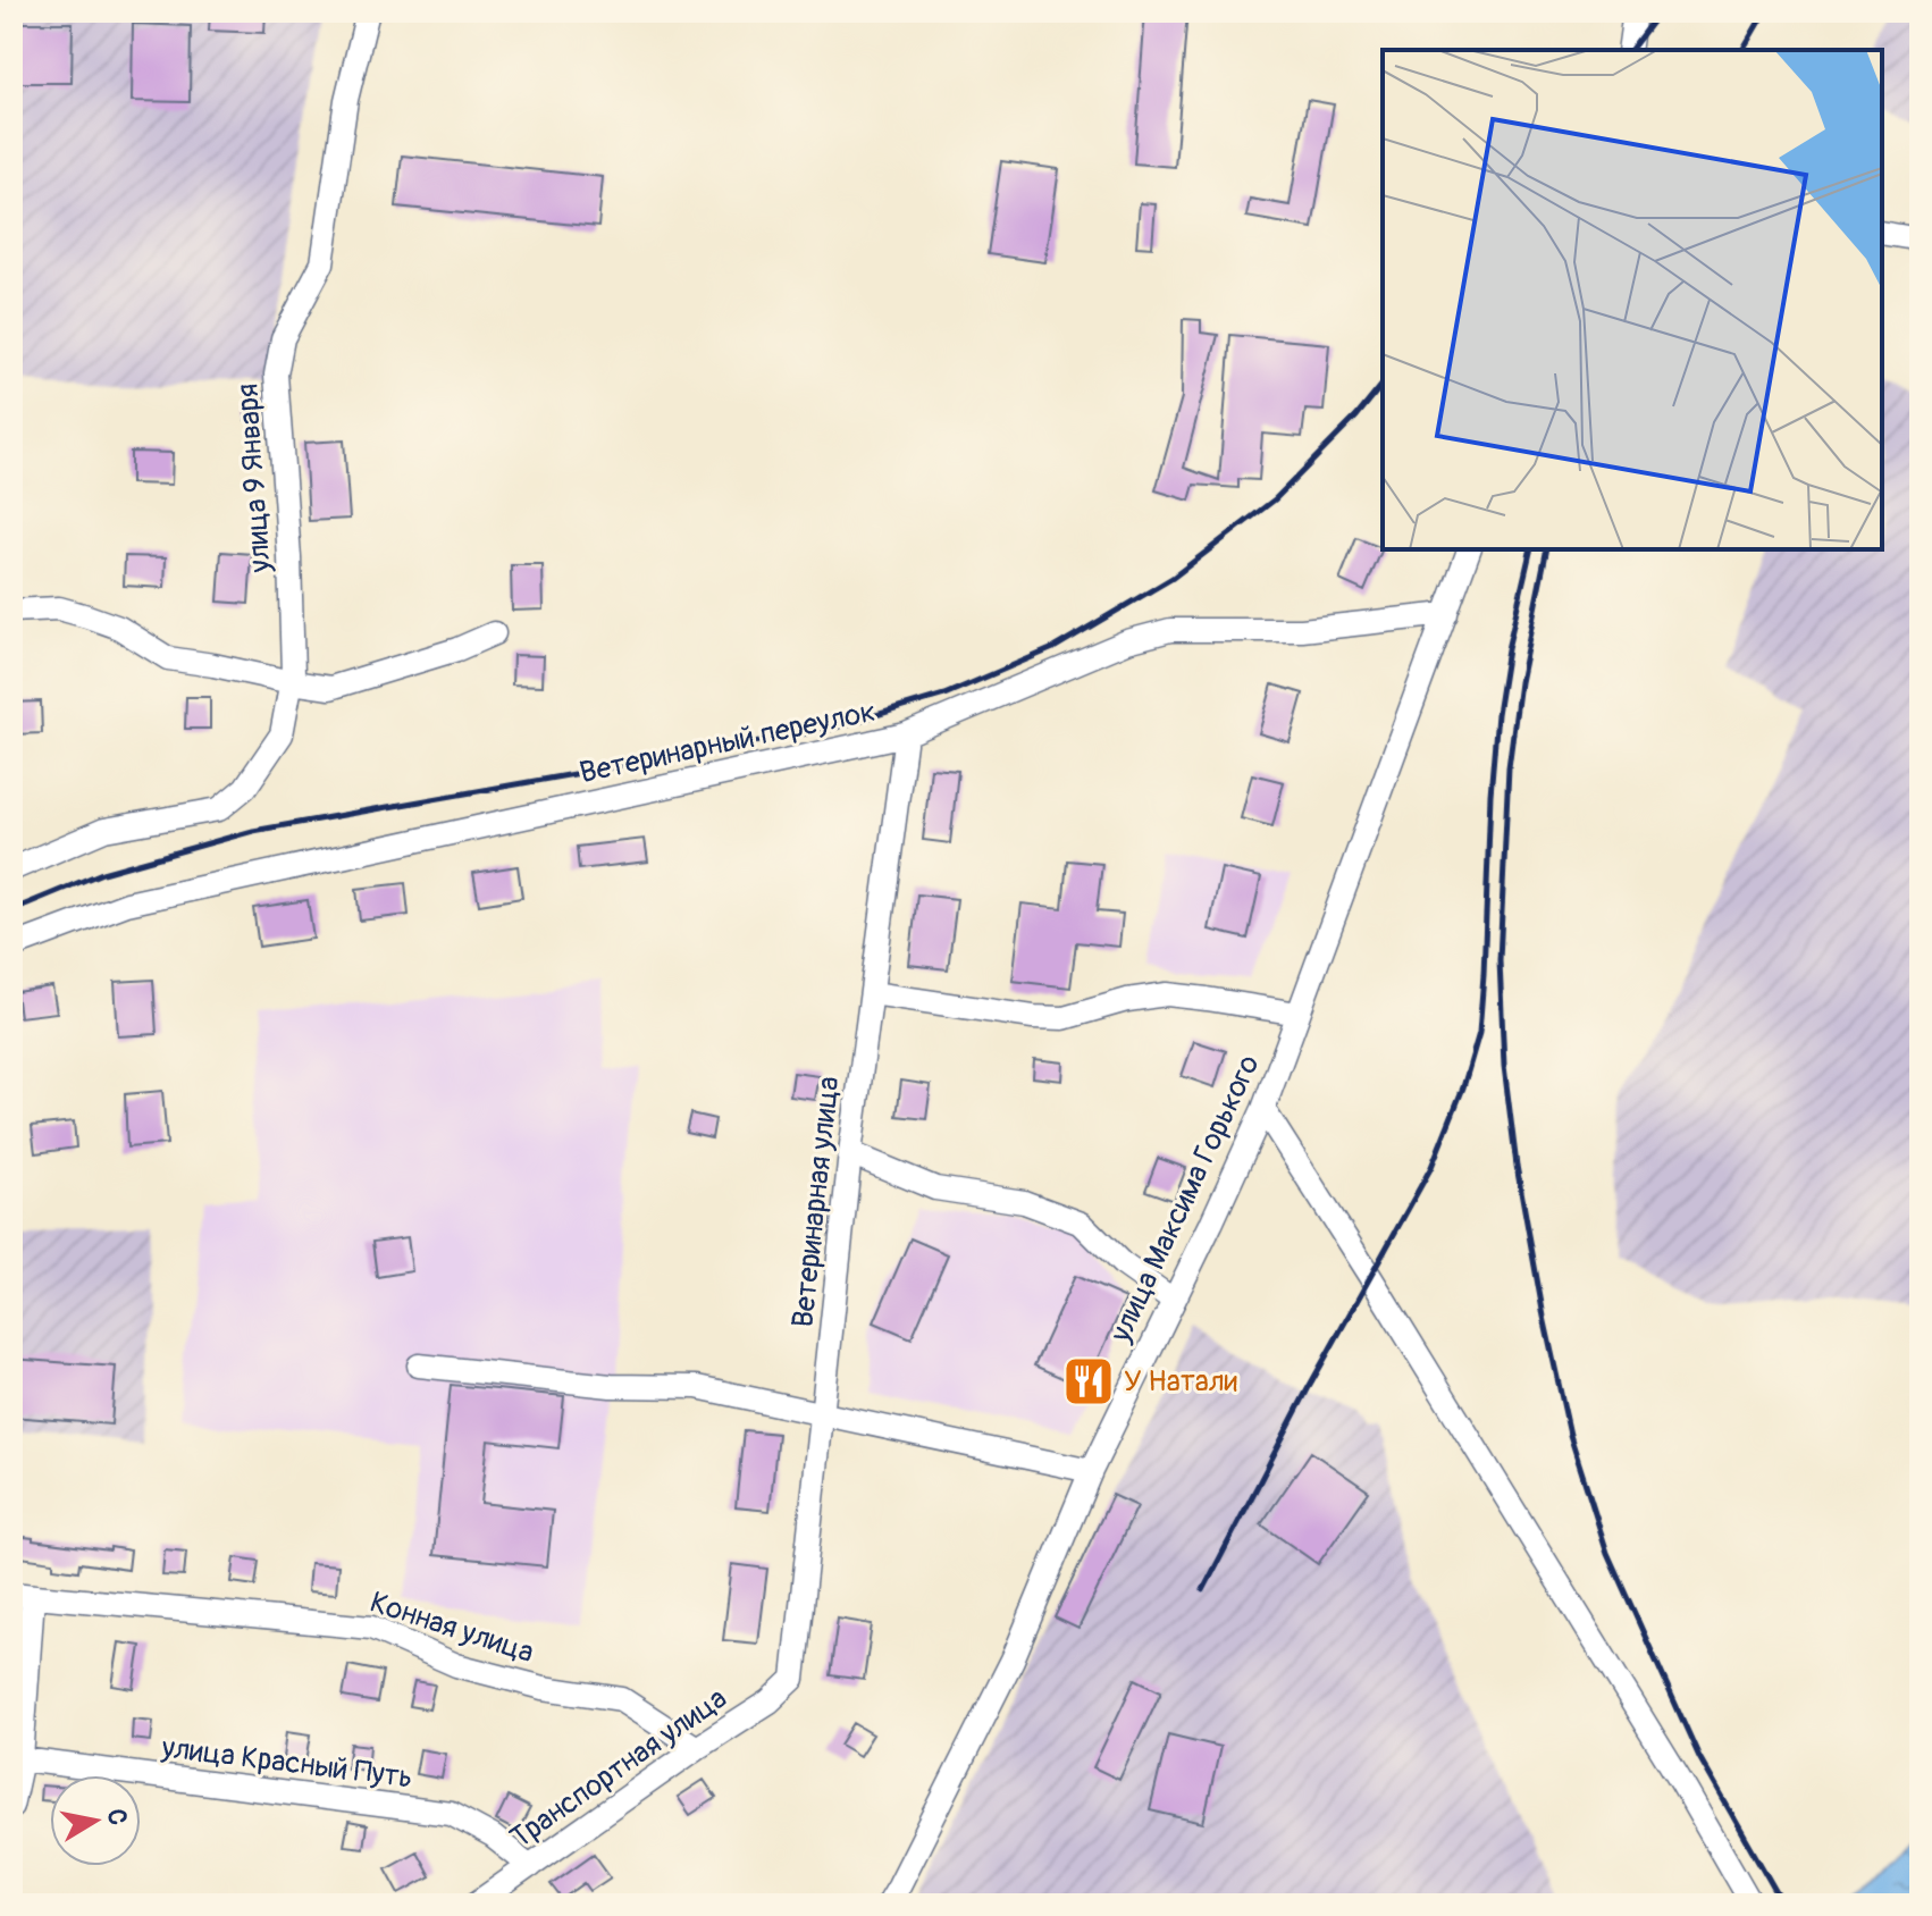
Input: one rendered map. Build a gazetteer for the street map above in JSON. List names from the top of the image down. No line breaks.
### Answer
{"streets":{"street":["улица 9 Января","Ветеринарный переулок","улица Максима Горького","Ветеринарная улица","Конная улица","улица Красный Путь","Транспортная улица"]},"crossings":[["Ветеринарный переулок","улица Максима Горького"],["Ветеринарный переулок","Ветеринарная улица"],["Ветеринарная улица","Транспортная улица"],["Конная улица","Транспортная улица"],["улица Красный Путь","Транспортная улица"]],"places":{"restaurant":["У Натали"]},"north":"right"}
